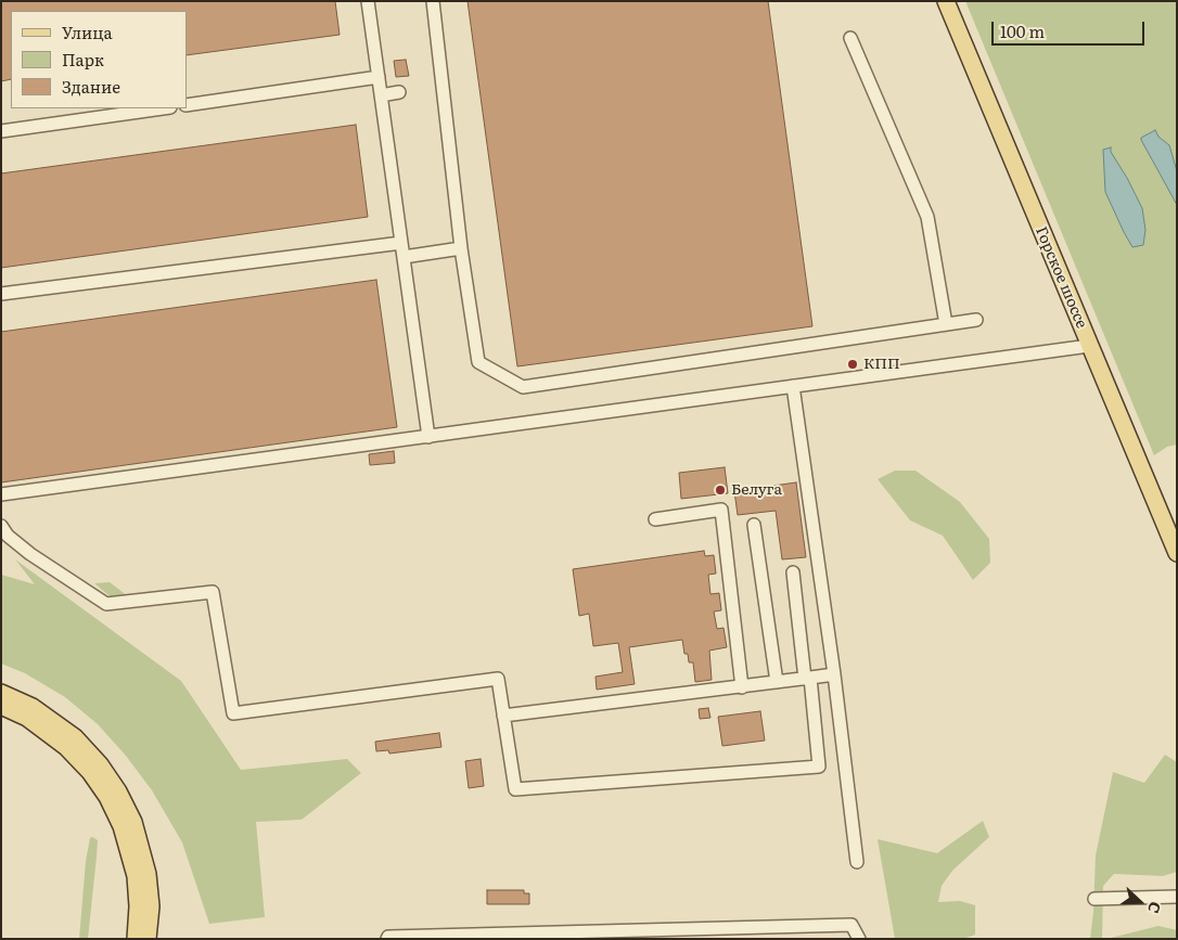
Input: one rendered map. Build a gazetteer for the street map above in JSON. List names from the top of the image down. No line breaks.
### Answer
{"streets":{"main road":["Горское шоссе"]},"places":["КПП","Белуга"],"legend":["Улица","Парк","Здание"],"scale_bar":"100 m","north":"right"}
